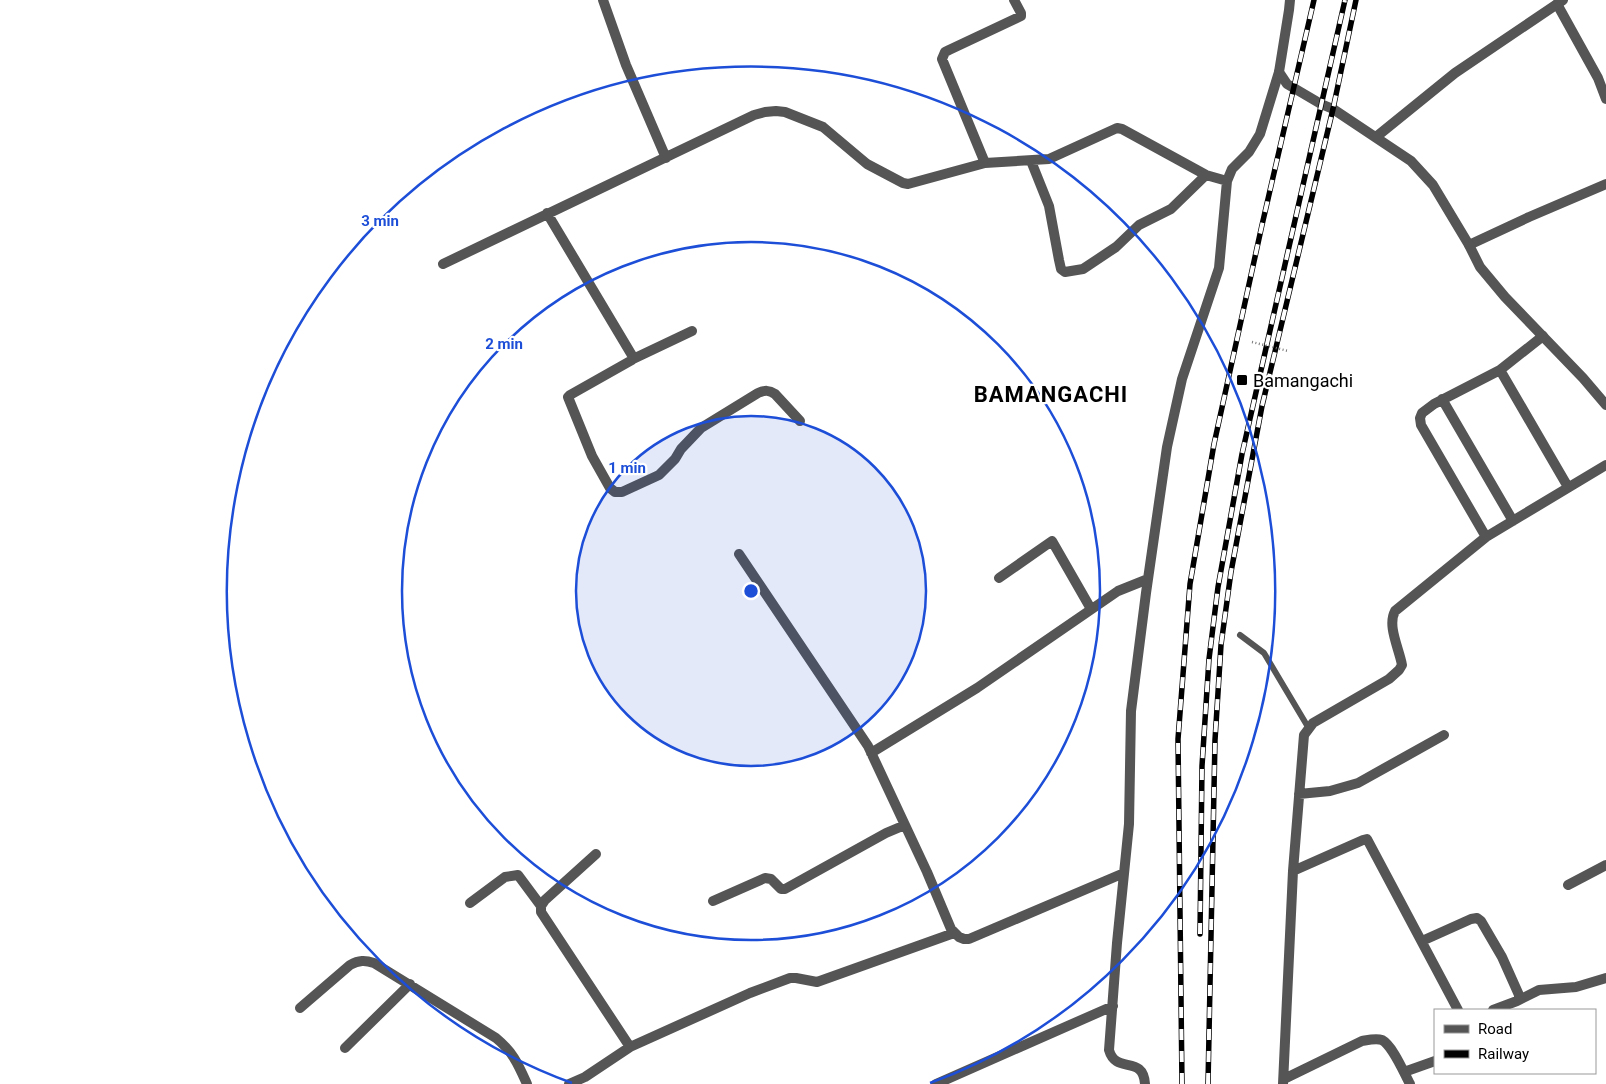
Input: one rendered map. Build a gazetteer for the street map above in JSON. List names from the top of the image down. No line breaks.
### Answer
{"districts":["BAMANGACHI"],"places":{"transit":["Bamangachi"]},"legend":["Road","Railway"],"rings":["3 min","2 min","1 min"]}
